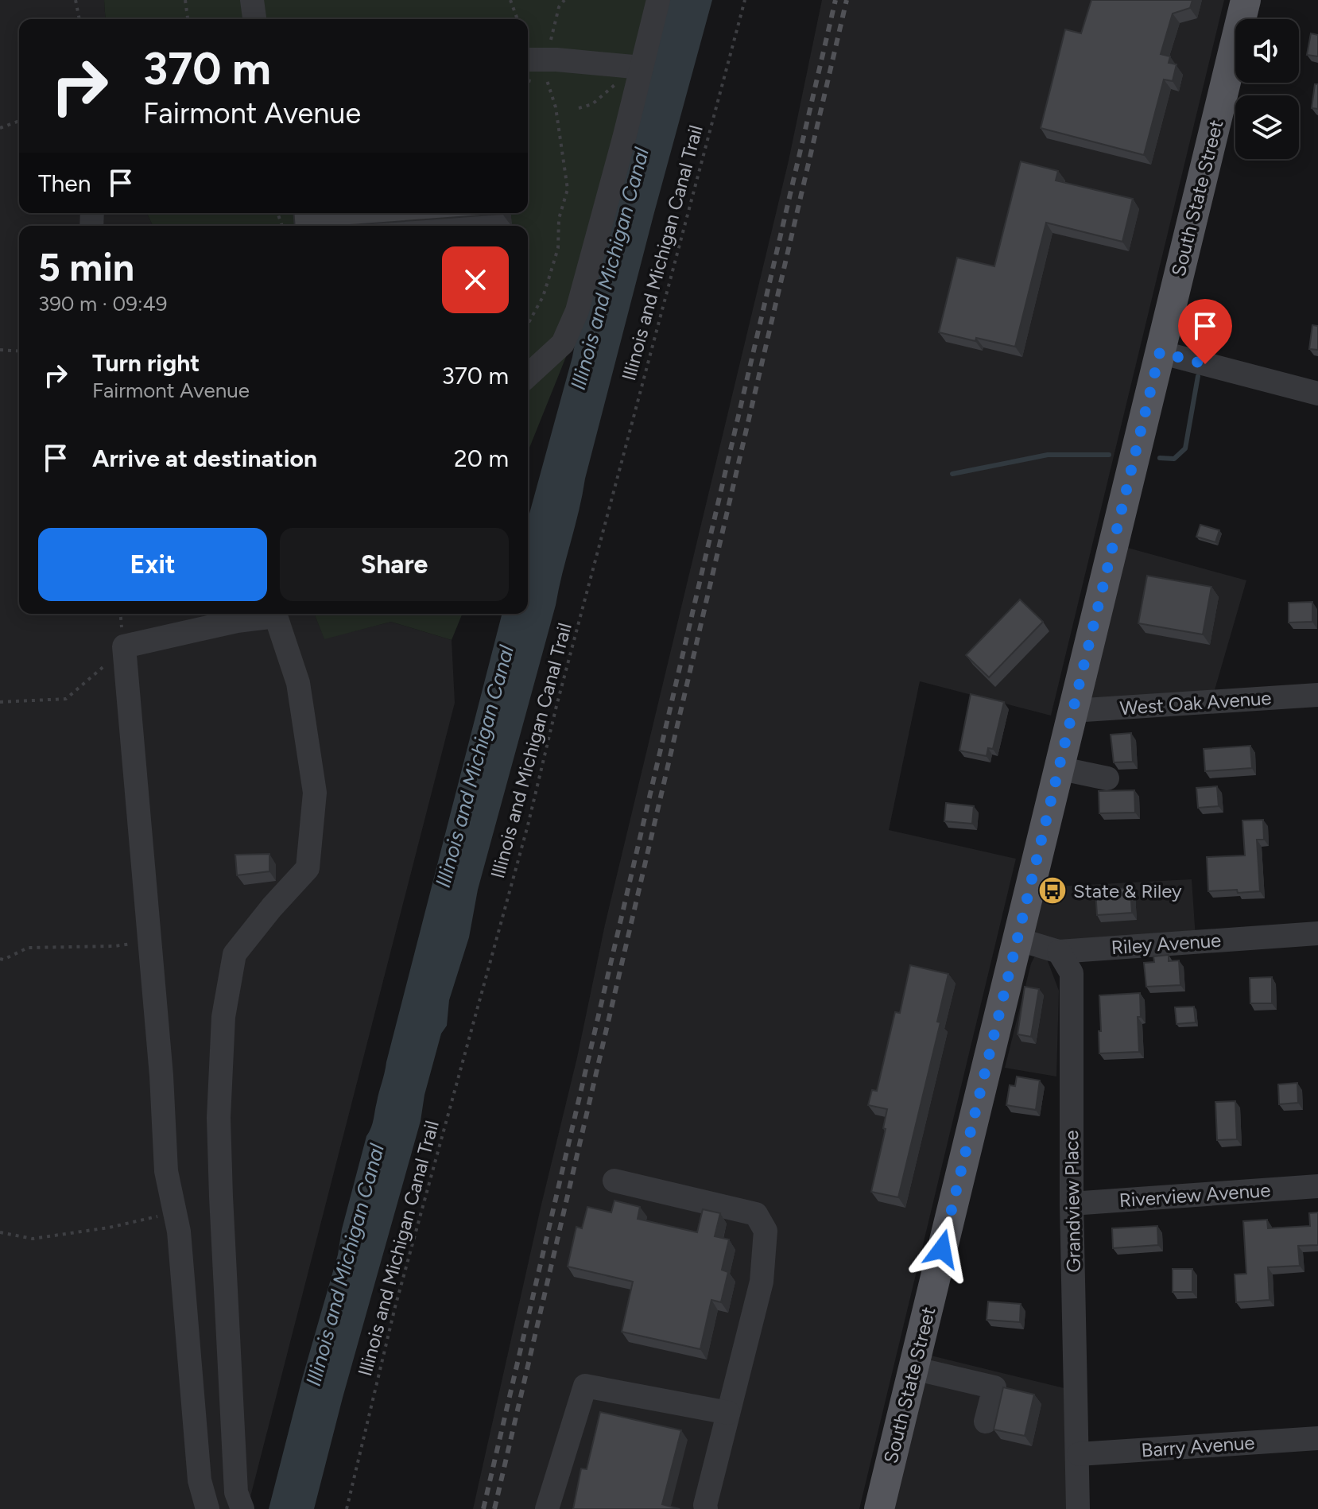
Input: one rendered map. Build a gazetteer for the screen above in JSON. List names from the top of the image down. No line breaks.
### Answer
{"streets":{"main road":["South State Street"],"street":["West Oak Avenue","Riley Avenue","Riverview Avenue","Grandview Place","Barry Avenue"],"path":["Illinois and Michigan Canal Trail"]},"crossings":[["South State Street","West Oak Avenue"],["South State Street","Riley Avenue"],["Riley Avenue","Grandview Place"],["Riverview Avenue","Grandview Place"],["Grandview Place","Barry Avenue"]],"water":["Illinois and Michigan Canal"],"places":{"bus stop":["State & Riley"]},"page":{"turn":["370 m","Fairmont Avenue"],"then":"Then","heading":["5 min","390 m · 09:49"],"list":[{"name":"Turn right","note":"Fairmont Avenue","value":"370 m"},{"name":"Arrive at destination","value":"20 m"}],"buttons":["Exit","Share"]}}
